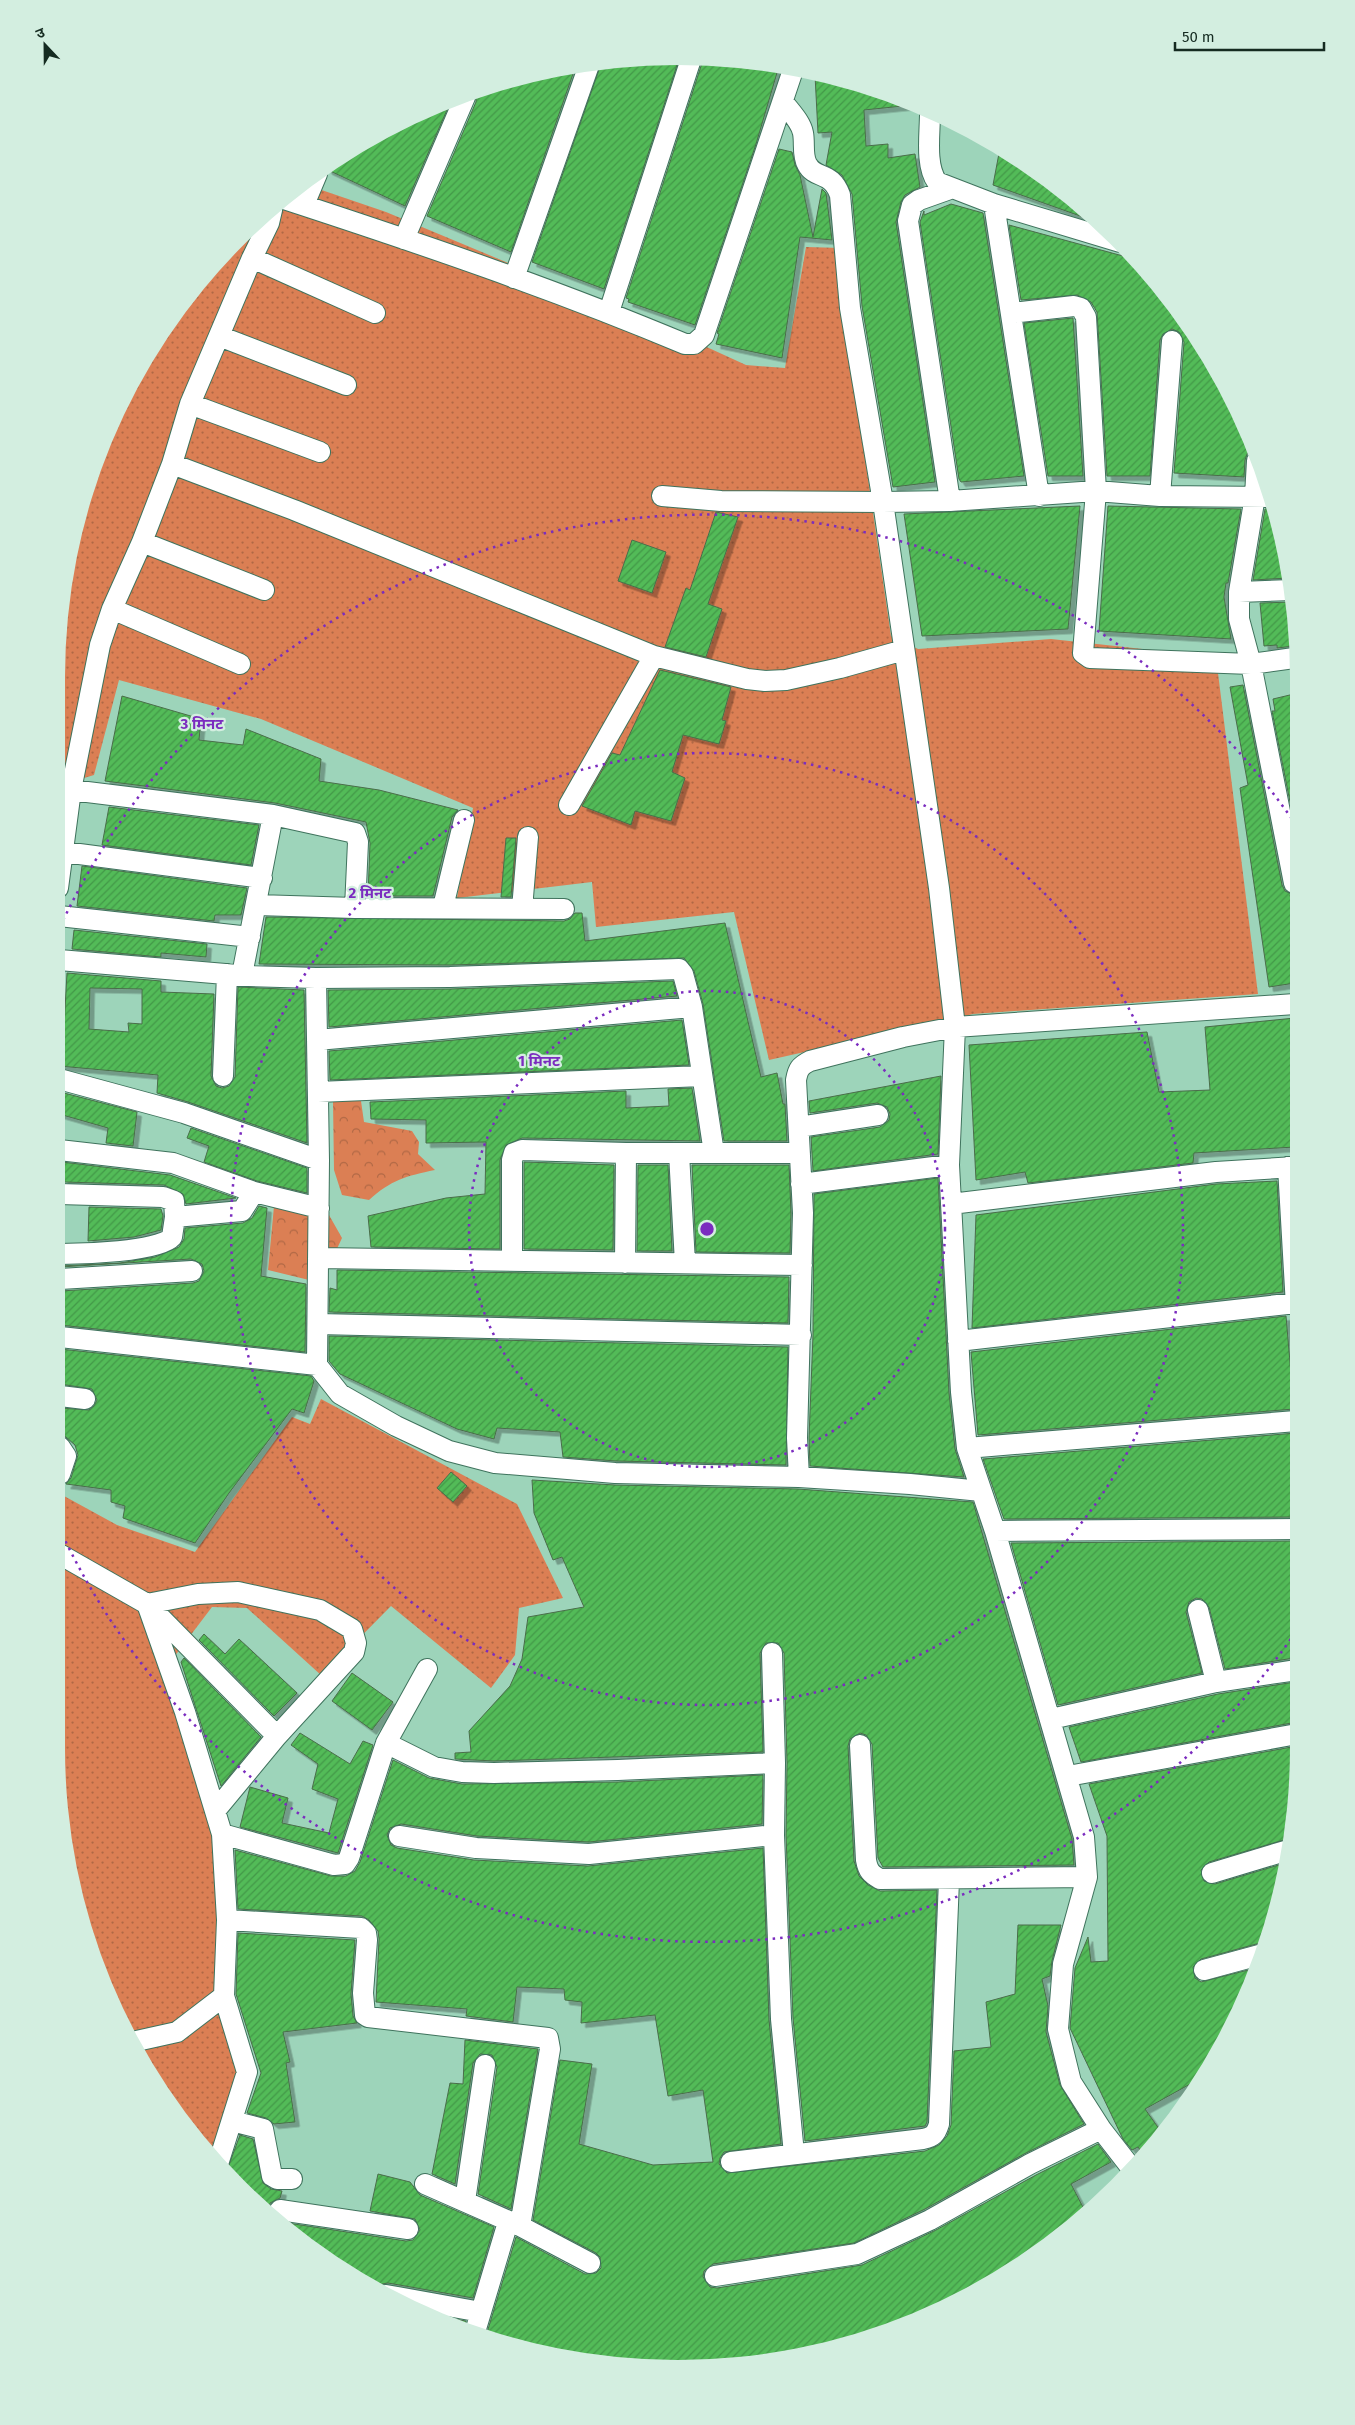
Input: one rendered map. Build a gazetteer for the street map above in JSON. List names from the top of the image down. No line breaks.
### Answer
{"scale_bar":"50 m","north":"top","rings":["3 मिनट","2 मिनट","1 मिनट"]}
